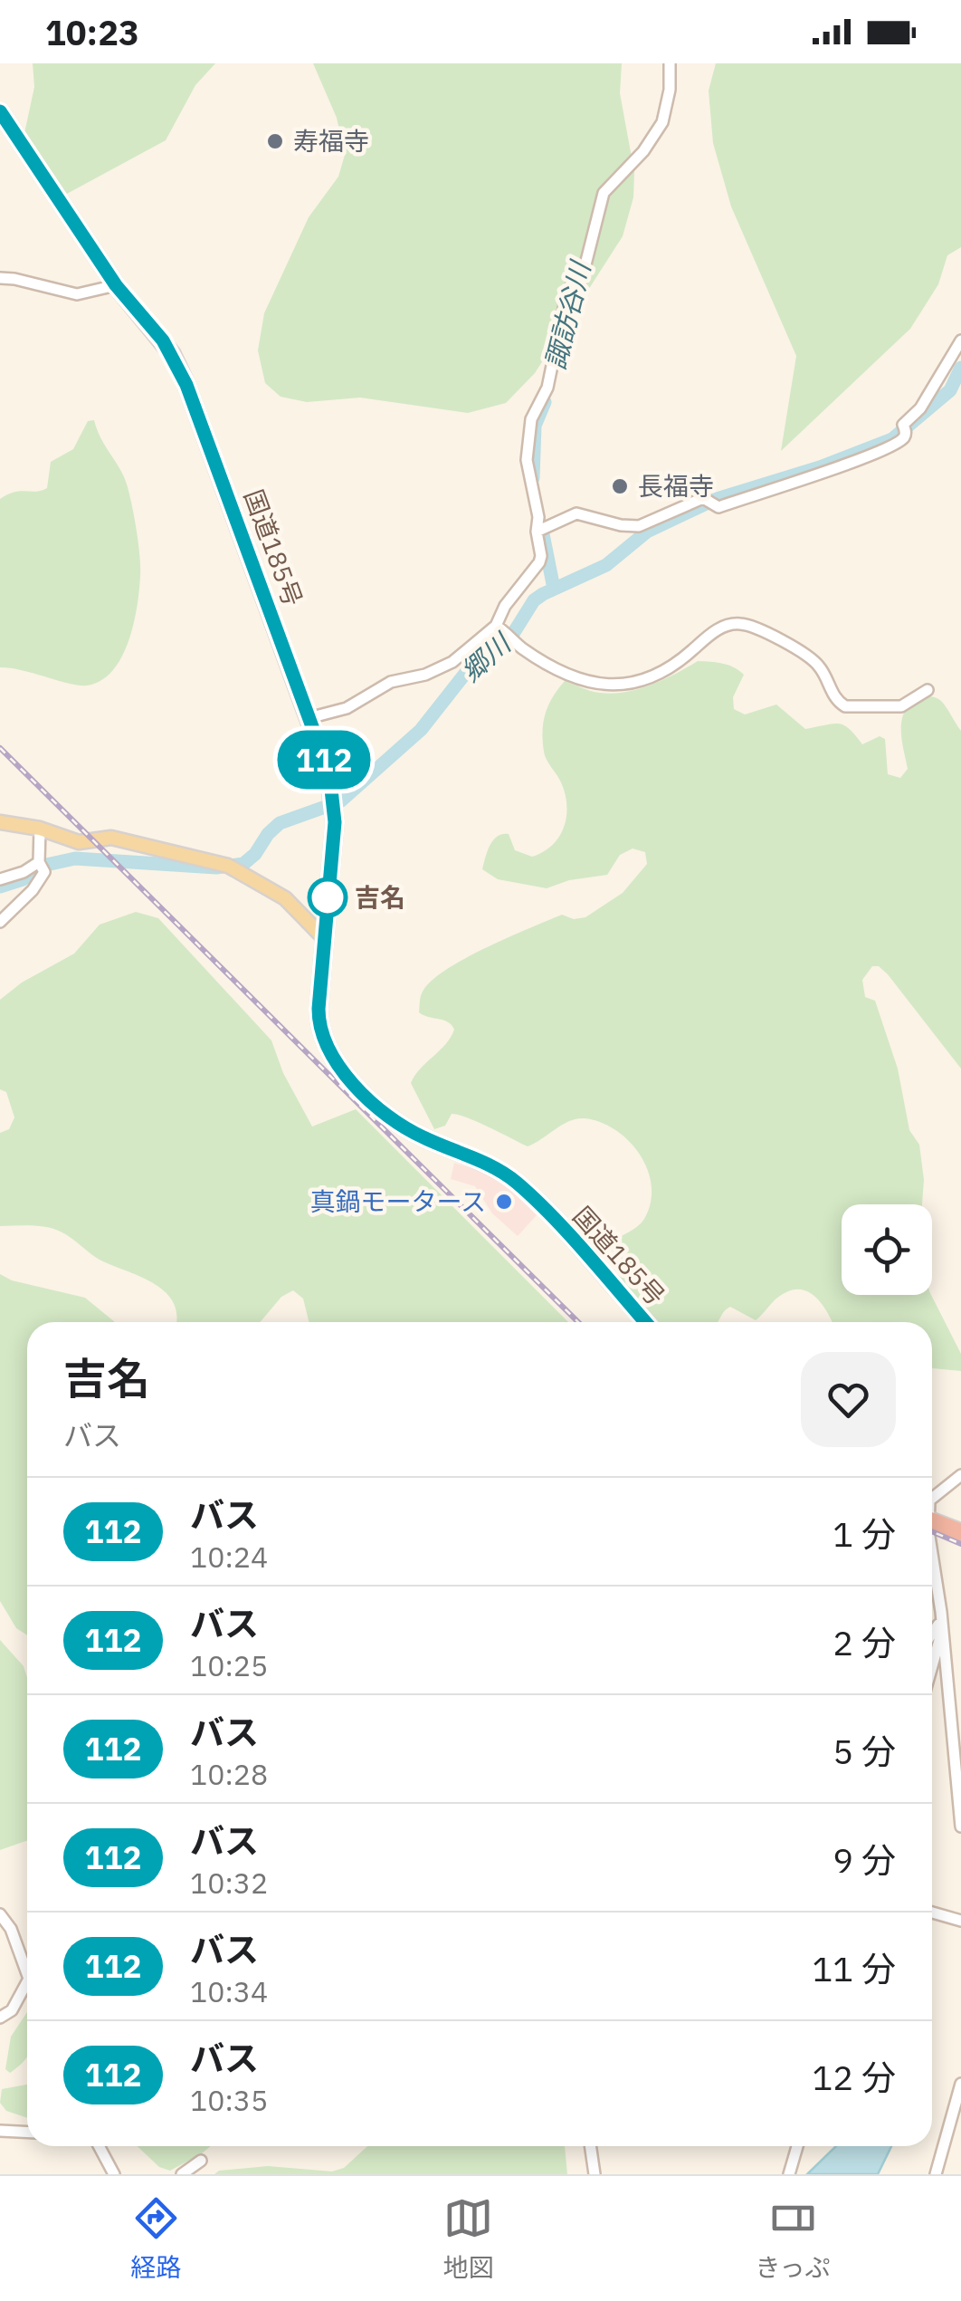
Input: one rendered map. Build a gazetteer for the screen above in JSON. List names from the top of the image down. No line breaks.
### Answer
{"streets":{"highway":["国道185号"]},"water":["諏訪谷川","郷川"],"places":["寿福寺","長福寺","吉名","真鍋モータース"],"lines":["bus line 112"],"page":{"status":"10:23","on_map":"112","heading":["吉名","バス"],"list":[{"mark":"112","name":"バス","note":"10:24","value":"1 分"},{"mark":"112","name":"バス","note":"10:25","value":"2 分"},{"mark":"112","name":"バス","note":"10:28","value":"5 分"},{"mark":"112","name":"バス","note":"10:32","value":"9 分"},{"mark":"112","name":"バス","note":"10:34","value":"11 分"},{"mark":"112","name":"バス","note":"10:35","value":"12 分"}],"tabs":["経路","地図","きっぷ"]}}
